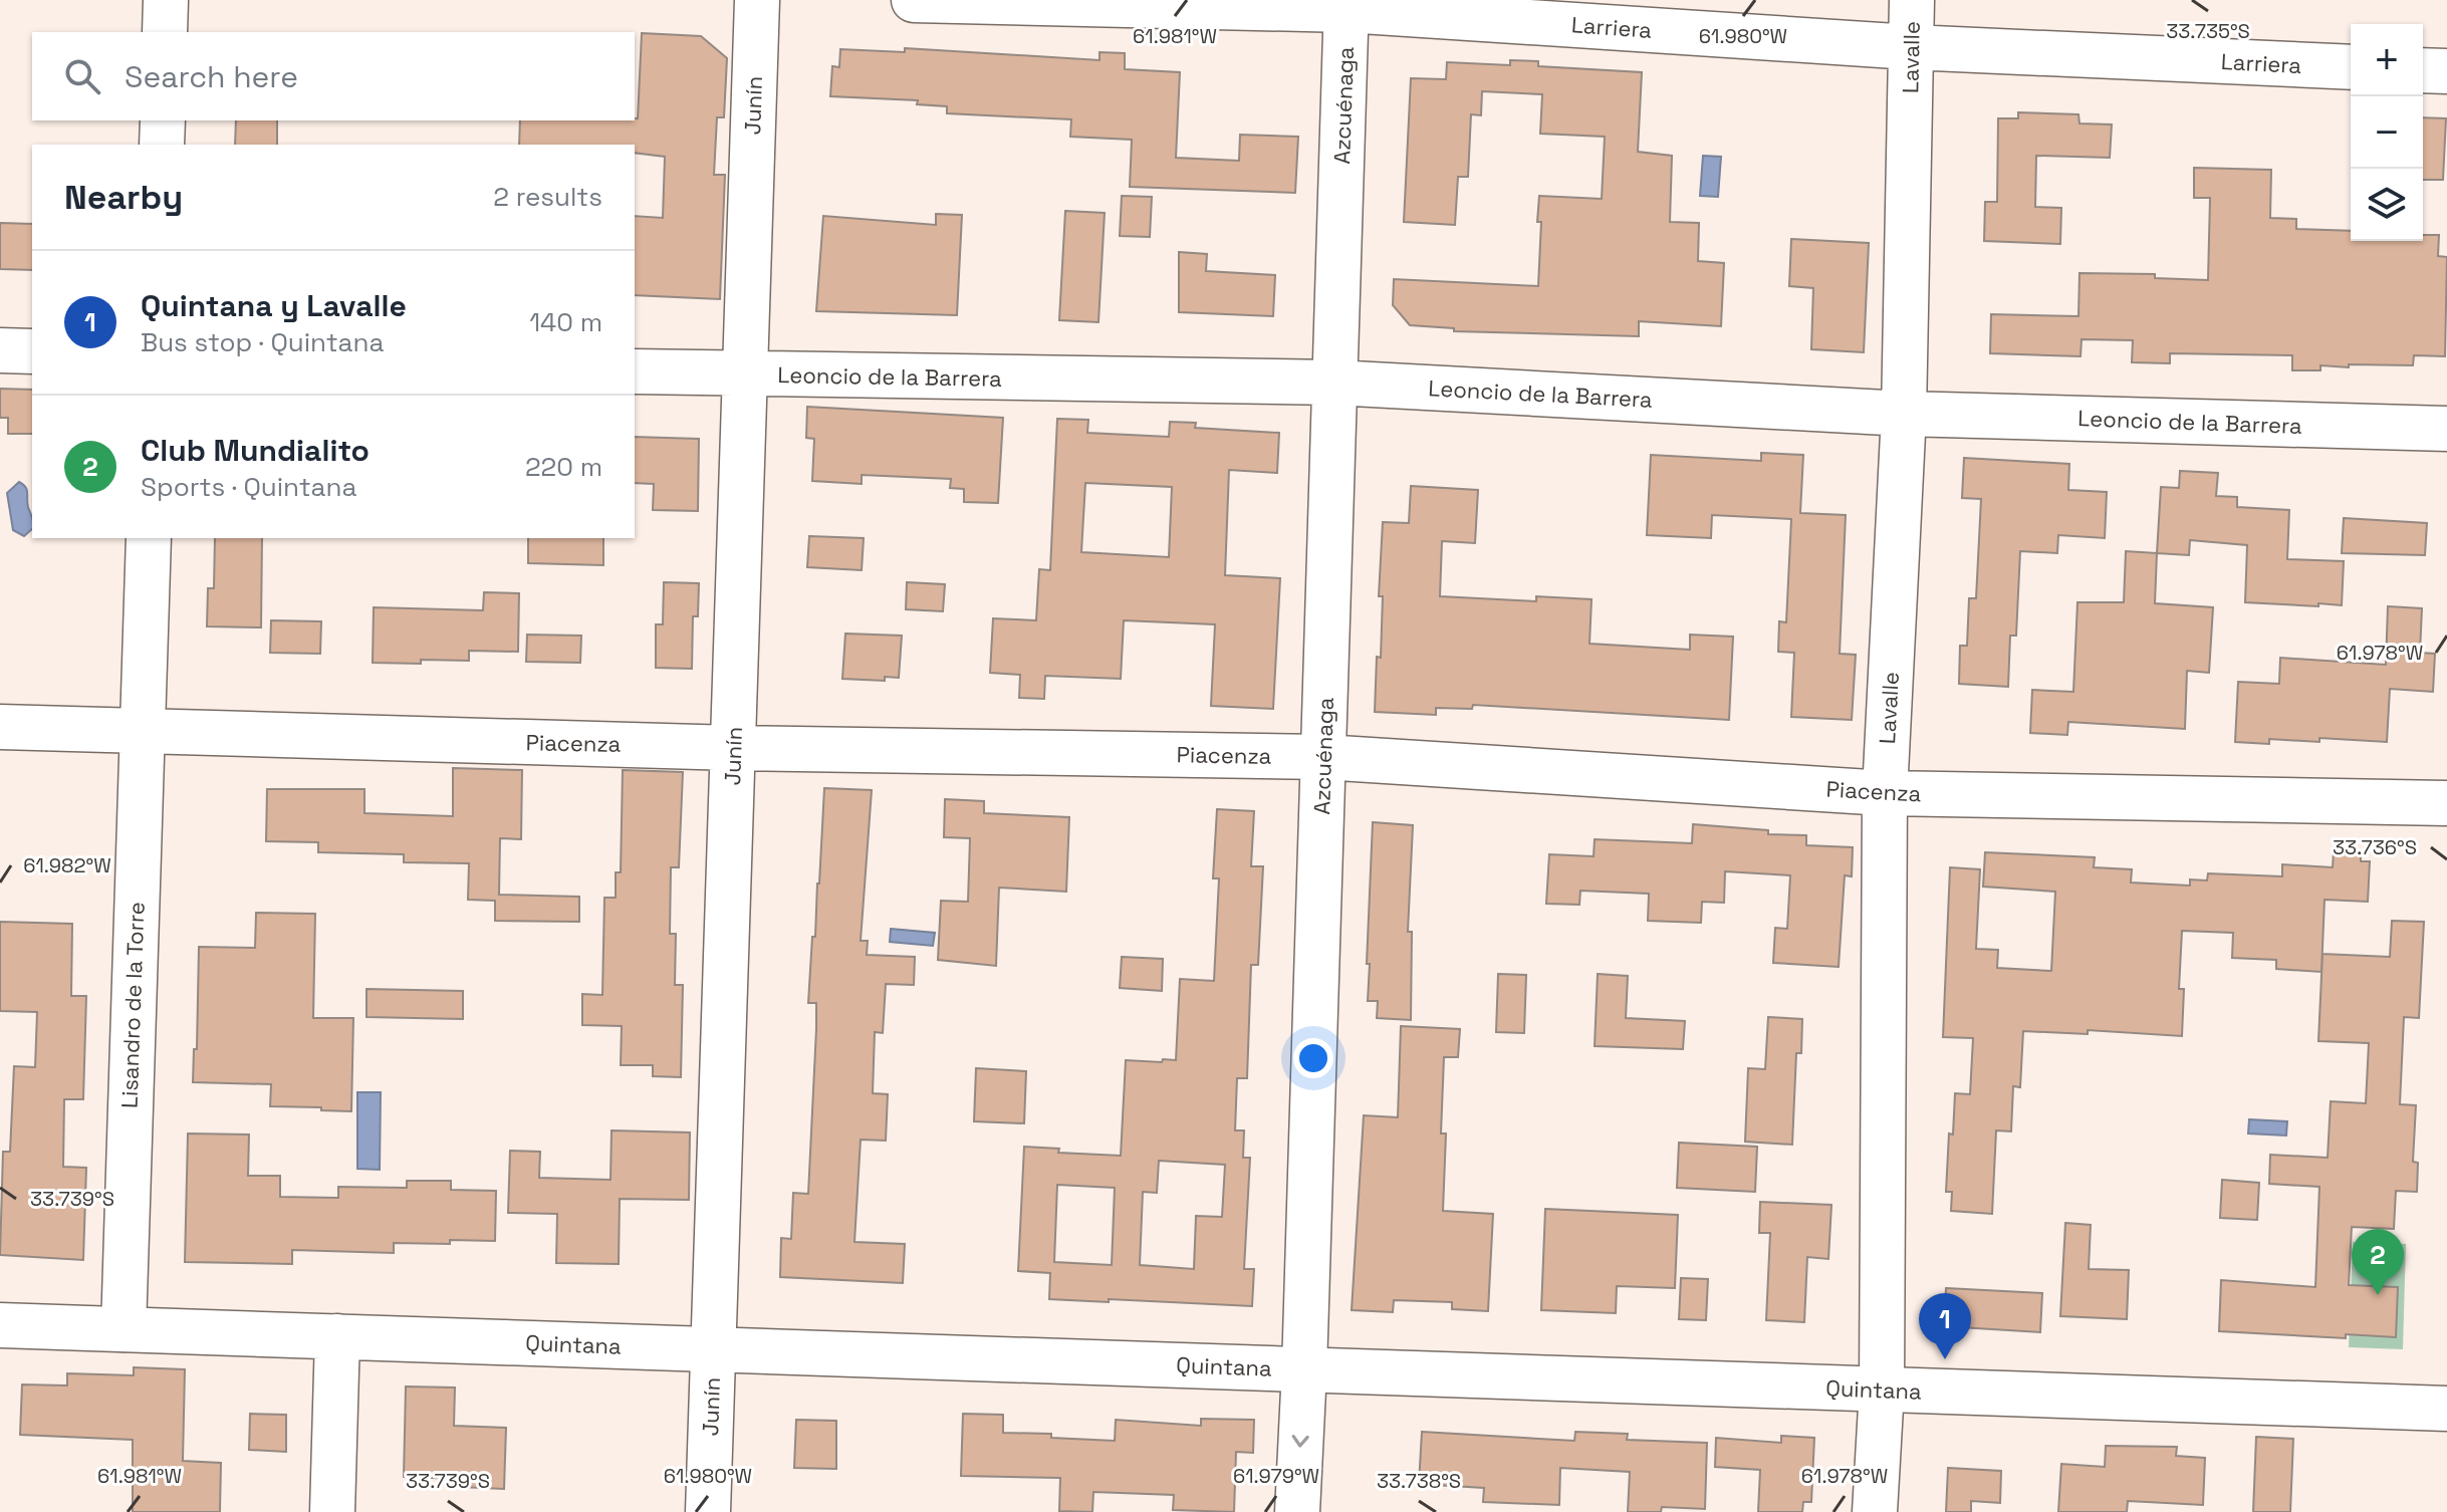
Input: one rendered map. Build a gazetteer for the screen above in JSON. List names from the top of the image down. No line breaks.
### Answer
{"streets":{"street":["Larriera","Lavalle","Junín","Azcuénaga","Leoncio de la Barrera","Piacenza","Lisandro de la Torre","Quintana"]},"crossings":[["Larriera","Lavalle"],["Larriera","Azcuénaga"],["Lavalle","Leoncio de la Barrera"],["Lavalle","Piacenza"],["Lavalle","Quintana"],["Junín","Leoncio de la Barrera"],["Junín","Piacenza"],["Junín","Quintana"],["Azcuénaga","Leoncio de la Barrera"],["Azcuénaga","Piacenza"],["Azcuénaga","Quintana"],["Piacenza","Lisandro de la Torre"],["Lisandro de la Torre","Quintana"]],"page":{"map_buttons":["+","−"],"search":"Search here","heading":["Nearby","2 results"],"list":[{"mark":"1","name":"Quintana y Lavalle","note":"Bus stop · Quintana","value":"140 m"},{"mark":"2","name":"Club Mundialito","note":"Sports · Quintana","value":"220 m"}],"pins":["2","1"]},"coordinates":["33.735°S","61.981°W","61.980°W","61.978°W","33.736°S","61.982°W","33.739°S","61.979°W","33.738°S"]}
